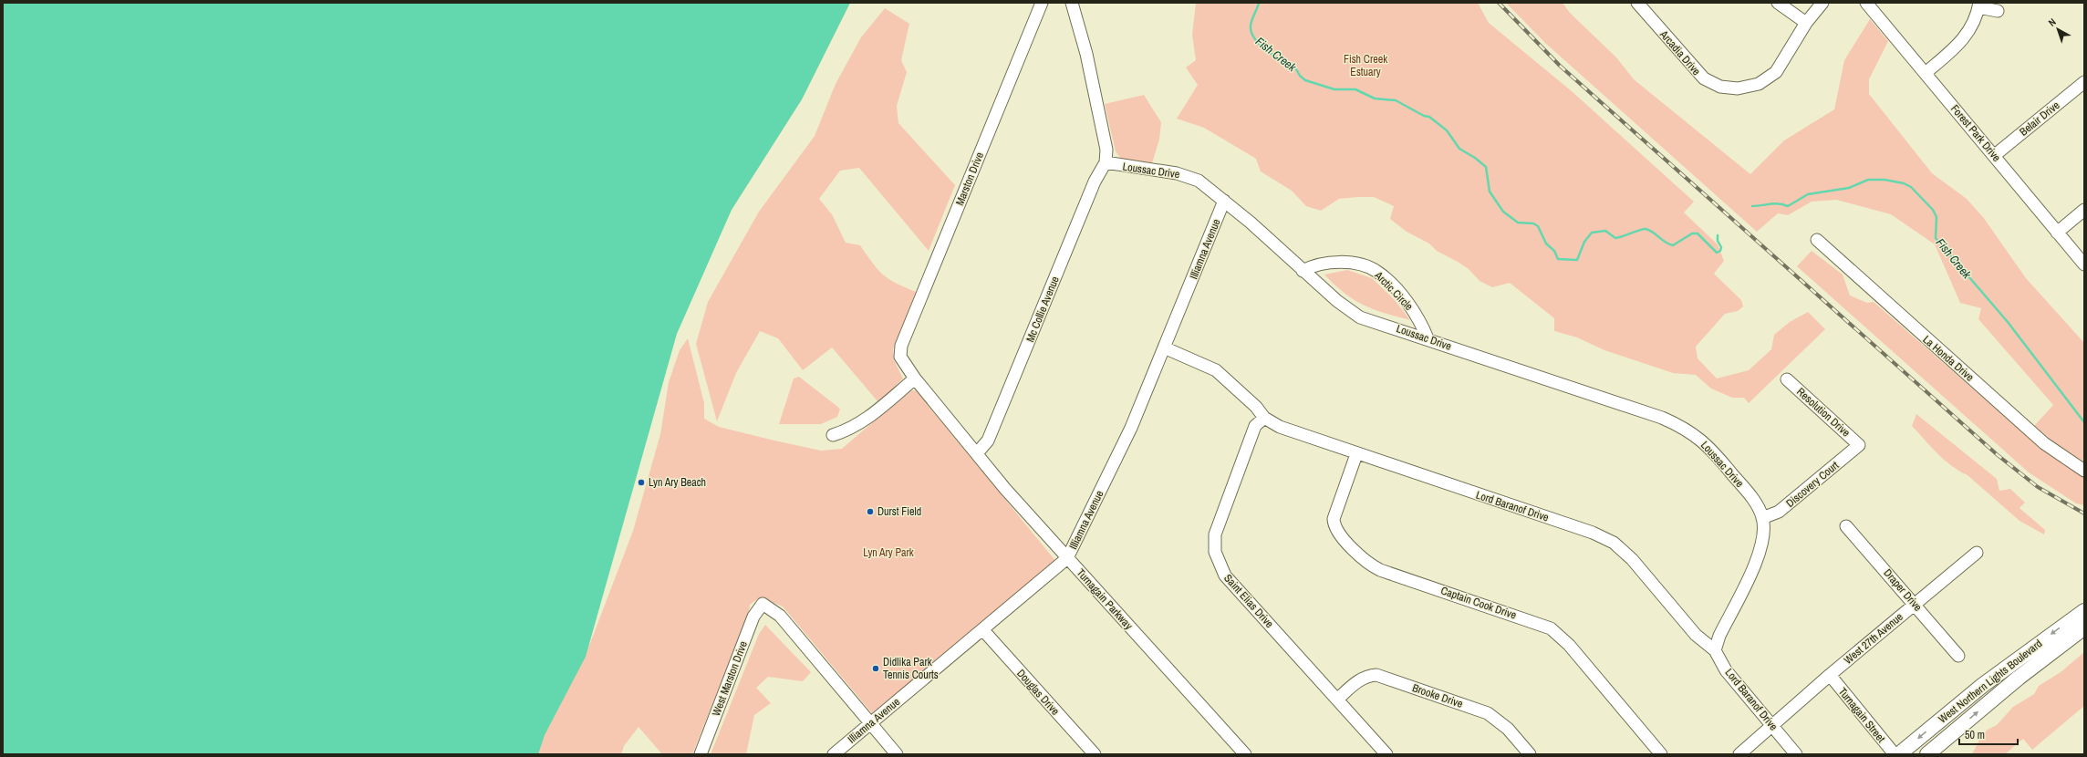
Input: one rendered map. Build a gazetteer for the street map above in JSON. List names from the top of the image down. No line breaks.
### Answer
{"streets":{"main road":["West Northern Lights Boulevard"],"street":["Arcadia Drive","Belair Drive","Forest Park Drive","Loussac Drive","Marston Drive","Illiamna Avenue","Arctic Circle","Mc Collie Avenue","La Honda Drive","Resolution Drive","Discovery Court","Lord Baranof Drive","Draper Drive","Turnagain Parkway","Saint Elias Drive","Captain Cook Drive","West 27th Avenue","West Marston Drive","Douglas Drive","Brooke Drive","Turnagain Street"]},"crossings":[["Belair Drive","Forest Park Drive"],["Loussac Drive","Illiamna Avenue"],["Loussac Drive","Arctic Circle"],["Loussac Drive","Mc Collie Avenue"],["Loussac Drive","Discovery Court"],["Loussac Drive","Lord Baranof Drive"],["Marston Drive","Turnagain Parkway"],["Illiamna Avenue","Lord Baranof Drive"],["Illiamna Avenue","Turnagain Parkway"],["Illiamna Avenue","West Marston Drive"],["Illiamna Avenue","Douglas Drive"],["Mc Collie Avenue","Turnagain Parkway"],["Resolution Drive","Discovery Court"],["Lord Baranof Drive","Saint Elias Drive"],["Lord Baranof Drive","Captain Cook Drive"],["Lord Baranof Drive","West 27th Avenue"],["Draper Drive","West 27th Avenue"],["Saint Elias Drive","Brooke Drive"],["West 27th Avenue","Turnagain Street"]],"water":["Fish Creek"],"parks":["Fish Creek Estuary","Lyn Ary Park"],"places":["Lyn Ary Beach","Durst Field","Didlika Park Tennis Courts"],"scale_bar":"50 m","north":"top left"}
